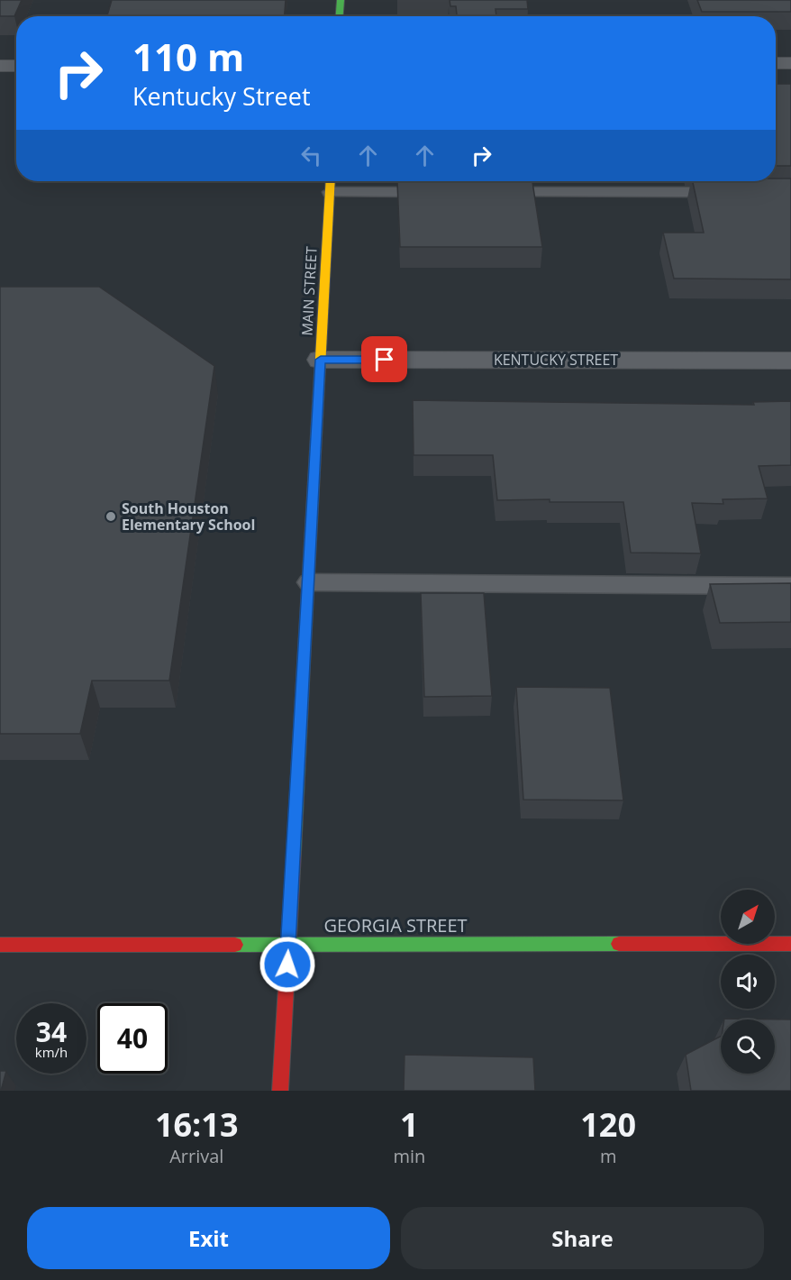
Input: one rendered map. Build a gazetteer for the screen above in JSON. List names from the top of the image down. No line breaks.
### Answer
{"streets":{"street":["MAIN STREET","KENTUCKY STREET","GEORGIA STREET"]},"crossings":[["MAIN STREET","KENTUCKY STREET"],["MAIN STREET","GEORGIA STREET"]],"places":["South Houston Elementary School"],"north":"top right","page":{"turn":["110 m","Kentucky Street"],"speed":"34 km/h","limit":"40","eta":["16:13","Arrival","1","min","120","m"],"buttons":["Exit","Share"]}}
